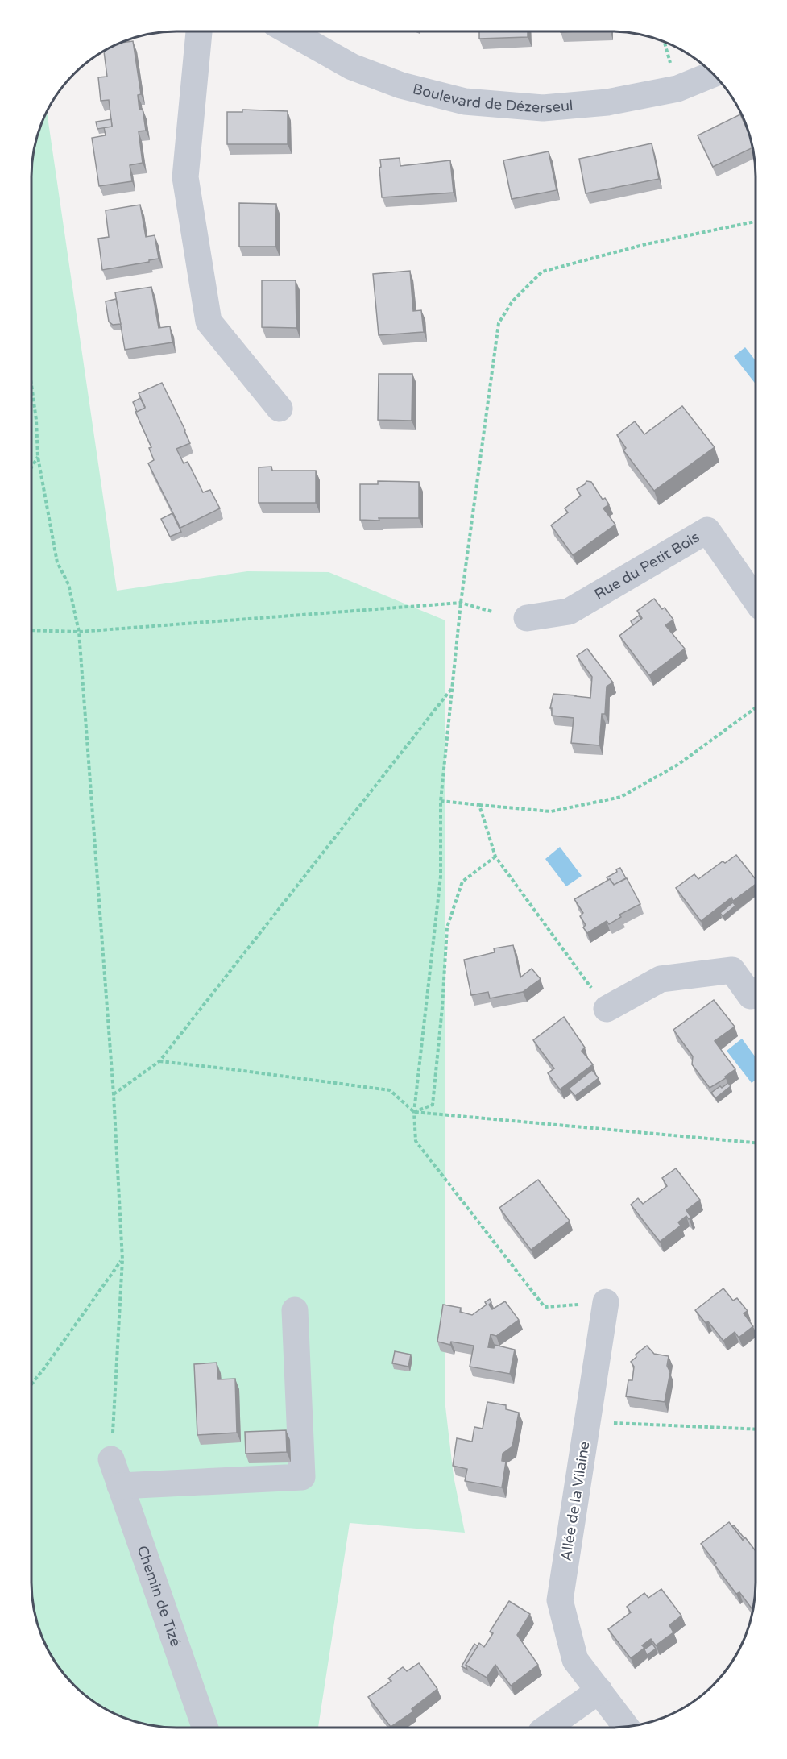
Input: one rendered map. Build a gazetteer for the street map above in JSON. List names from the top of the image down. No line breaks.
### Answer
{"streets":{"street":["Boulevard de Dézerseul","Rue du Petit Bois","Allée de la Vilaine","Chemin de Tizé"]}}
